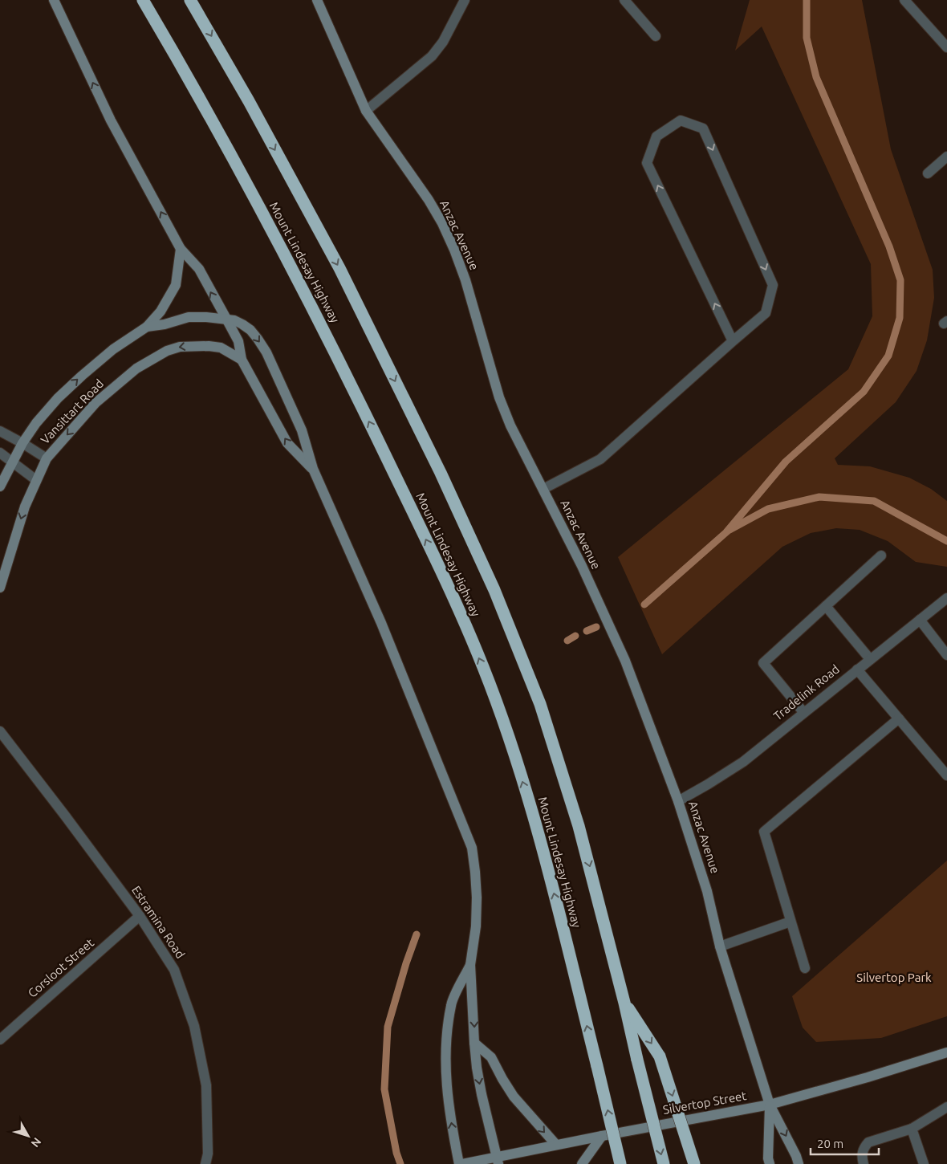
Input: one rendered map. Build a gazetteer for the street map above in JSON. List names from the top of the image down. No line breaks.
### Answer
{"streets":{"highway":["Mount Lindesay Highway"],"main road":["Anzac Avenue","Vansittart Road","Silvertop Street"],"street":["Tradelink Road","Estramina Road","Corsloot Street"]},"crossings":[["Anzac Avenue","Tradelink Road"],["Anzac Avenue","Silvertop Street"],["Estramina Road","Corsloot Street"]],"parks":["Silvertop Park"],"scale_bar":"20 m","north":"bottom right"}
